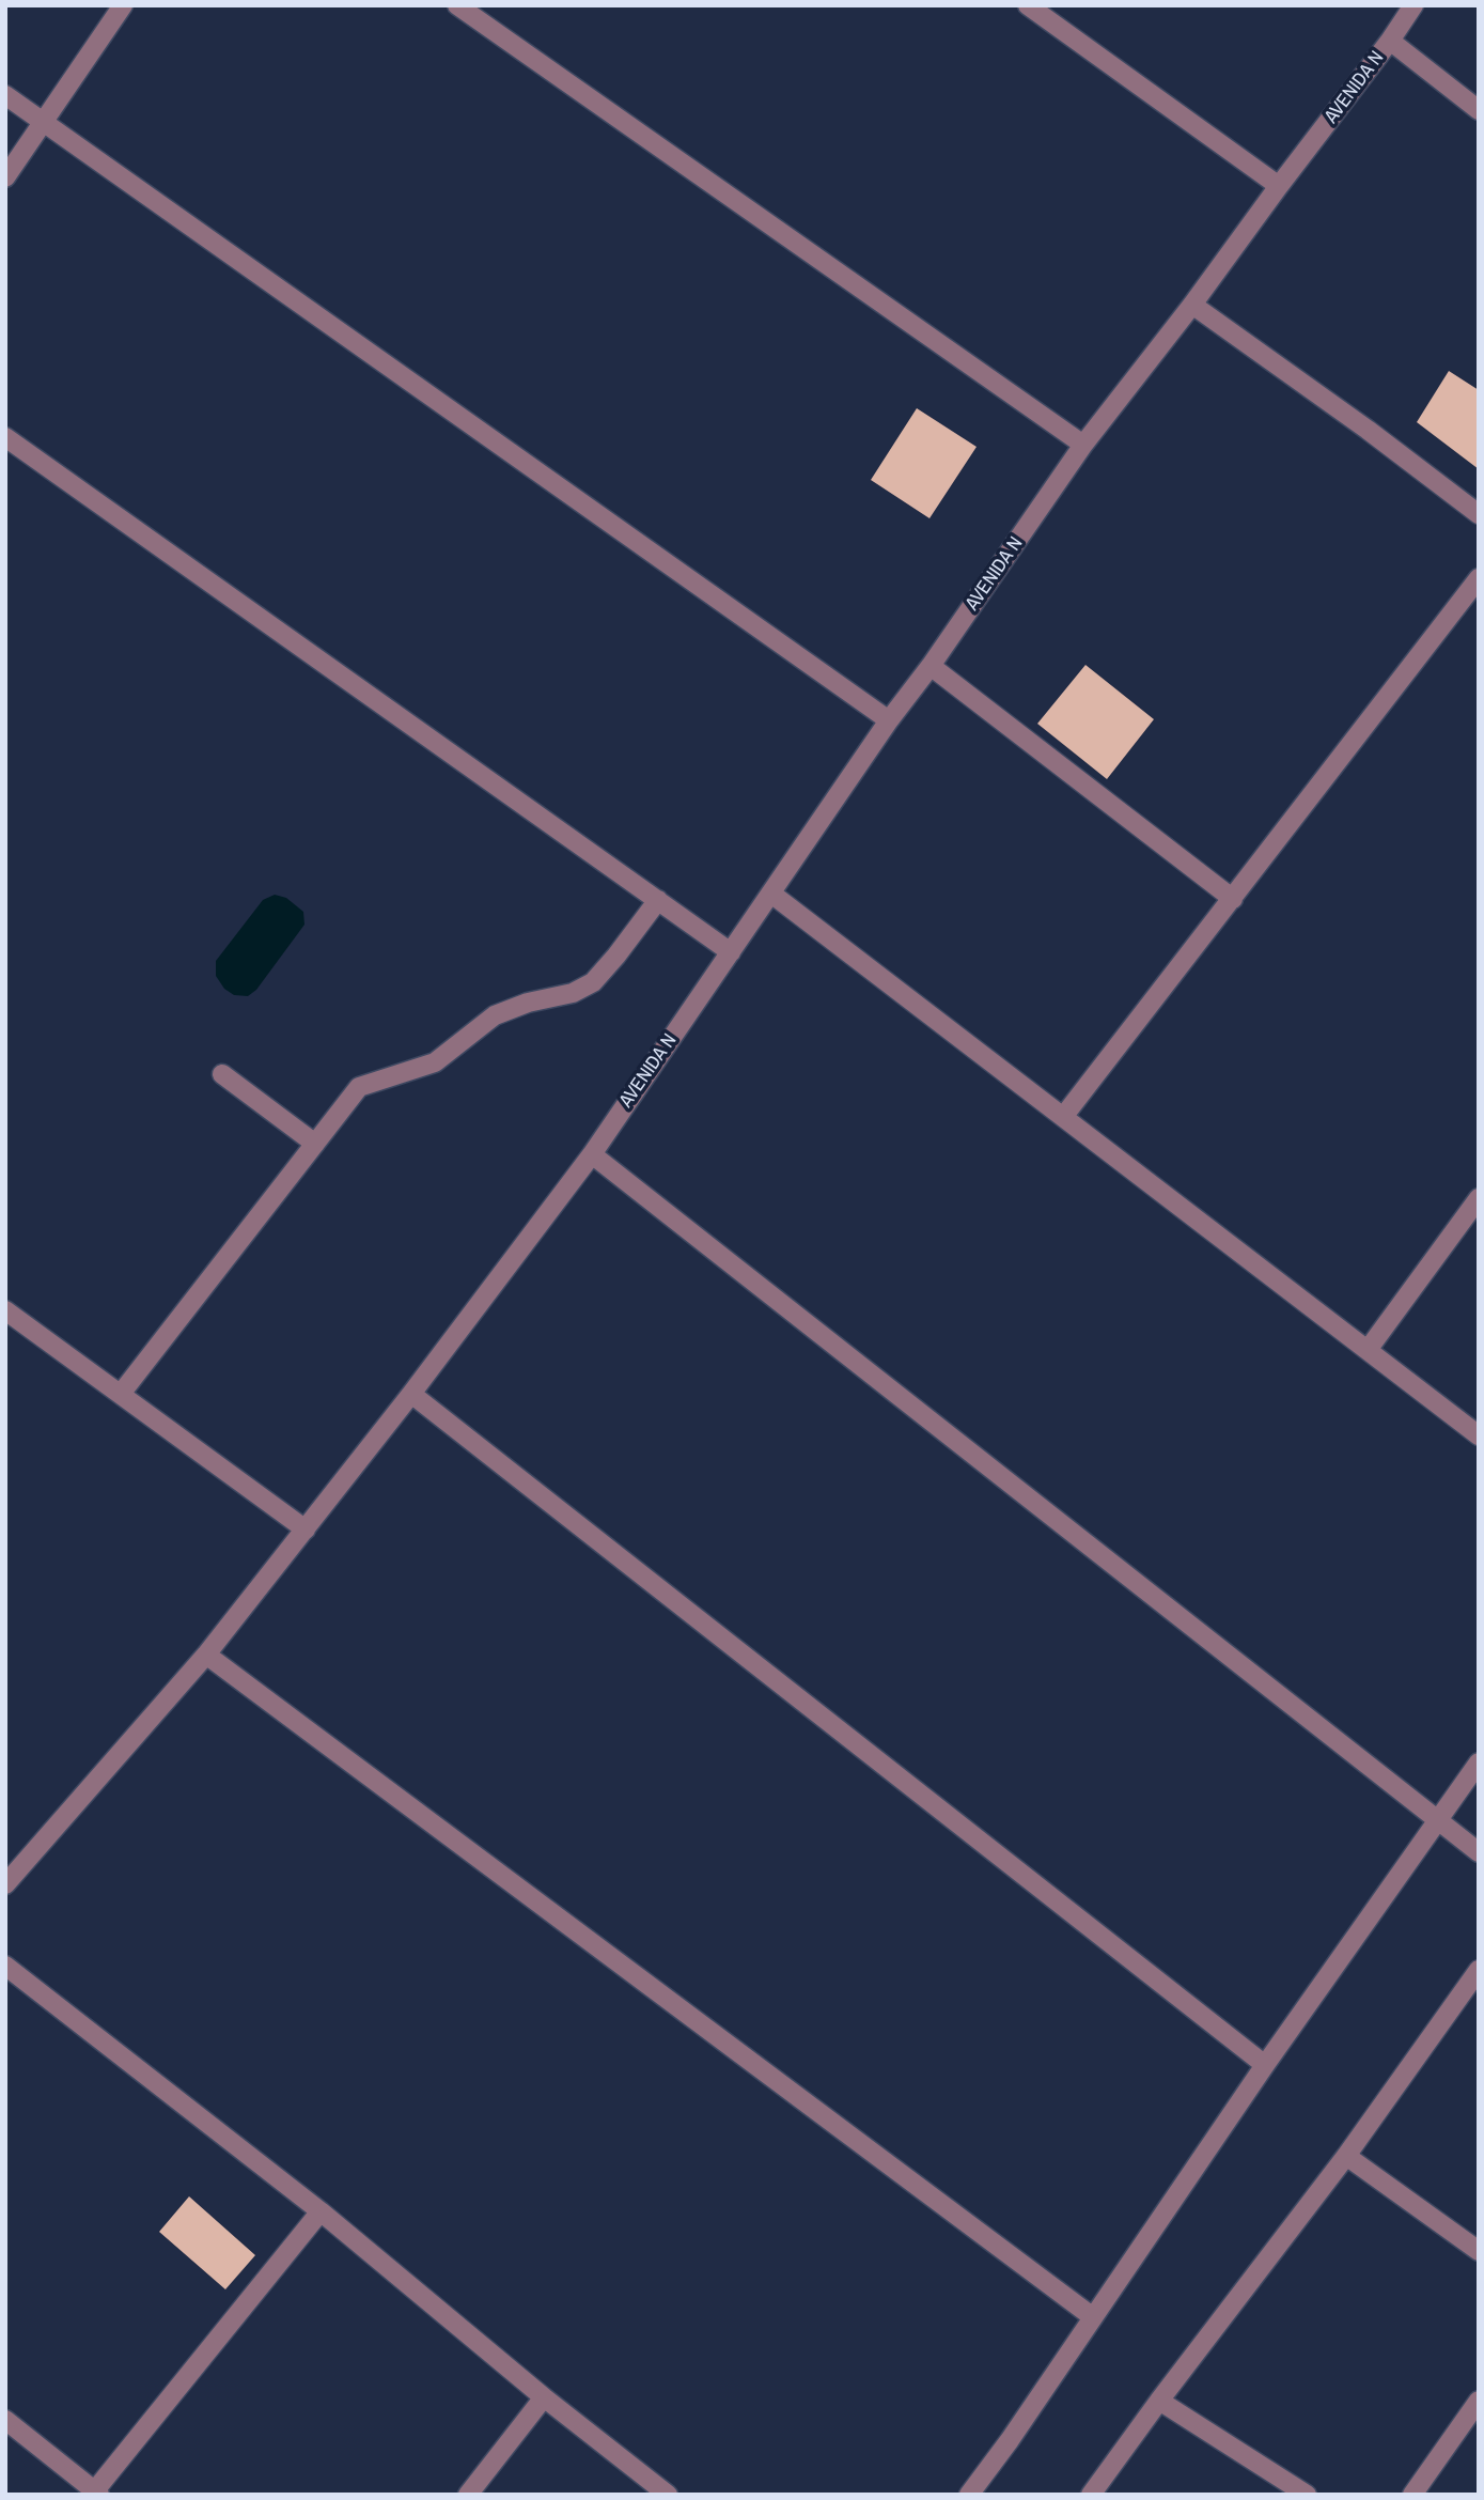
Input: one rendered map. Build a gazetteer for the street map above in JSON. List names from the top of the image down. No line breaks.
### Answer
{"streets":{"street":["AVENIDA N"]}}
